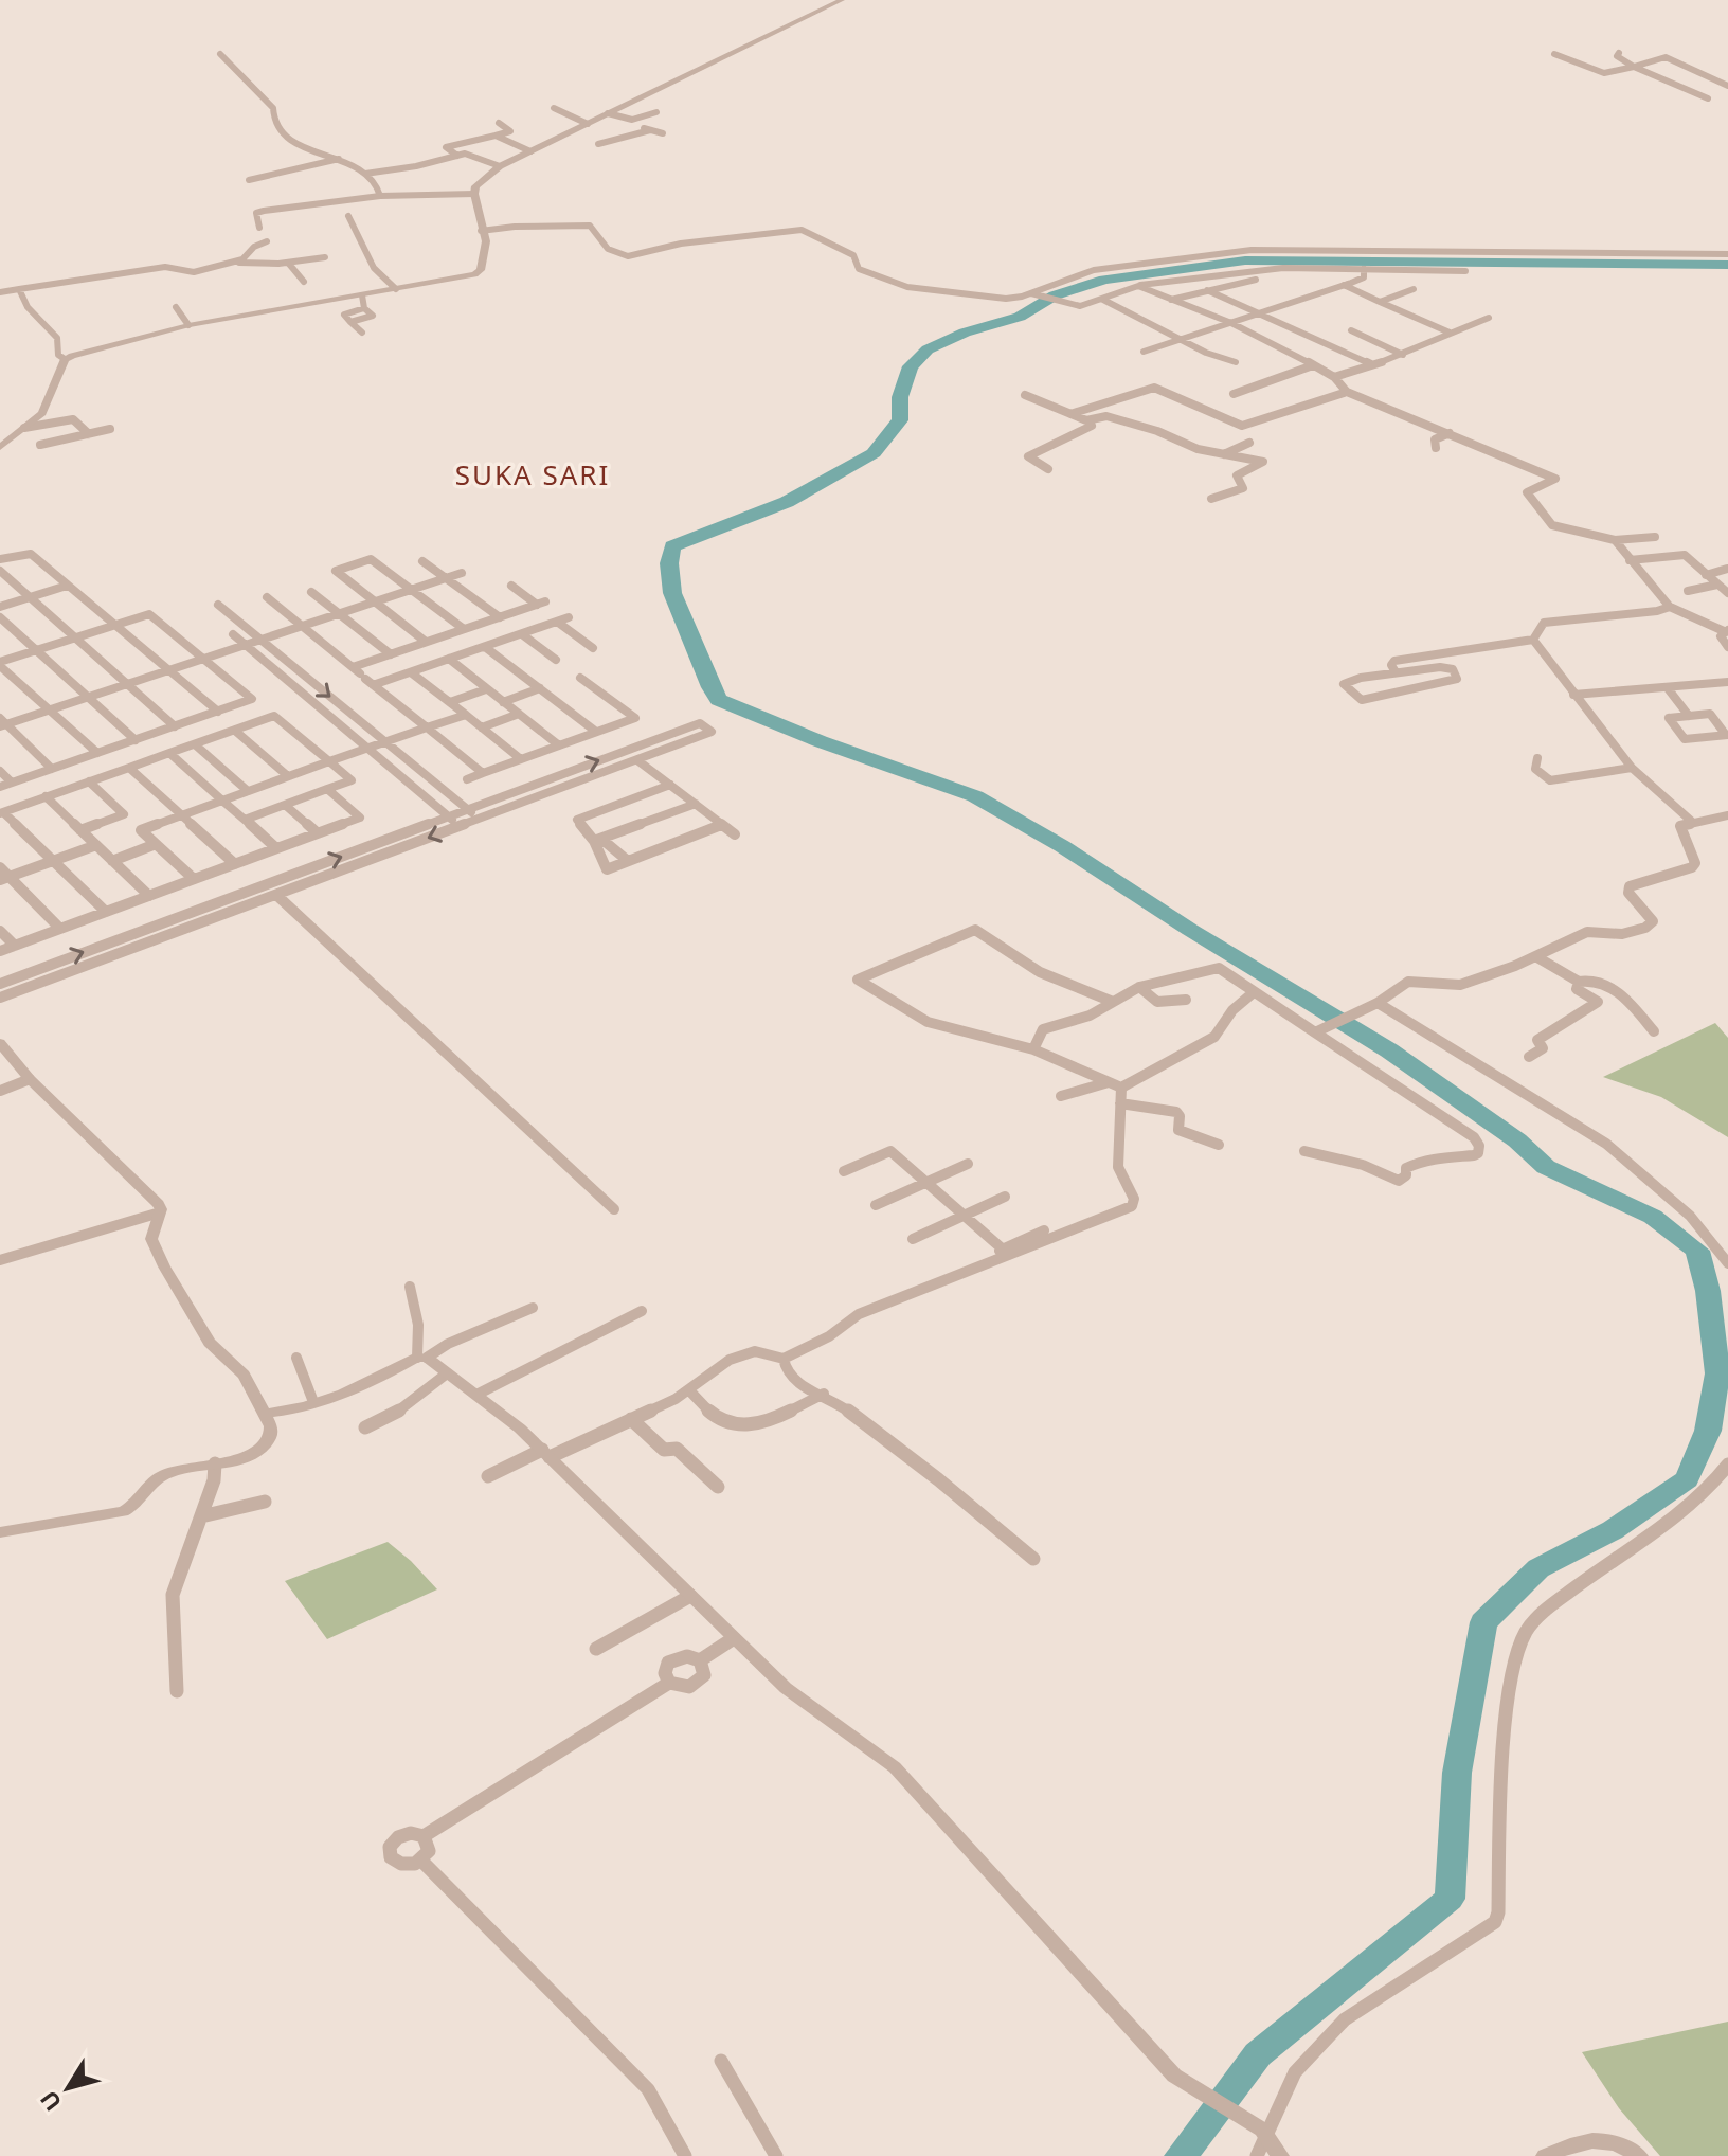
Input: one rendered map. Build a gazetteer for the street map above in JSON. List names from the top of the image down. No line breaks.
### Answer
{"districts":["SUKA SARI"],"north":"bottom left"}
